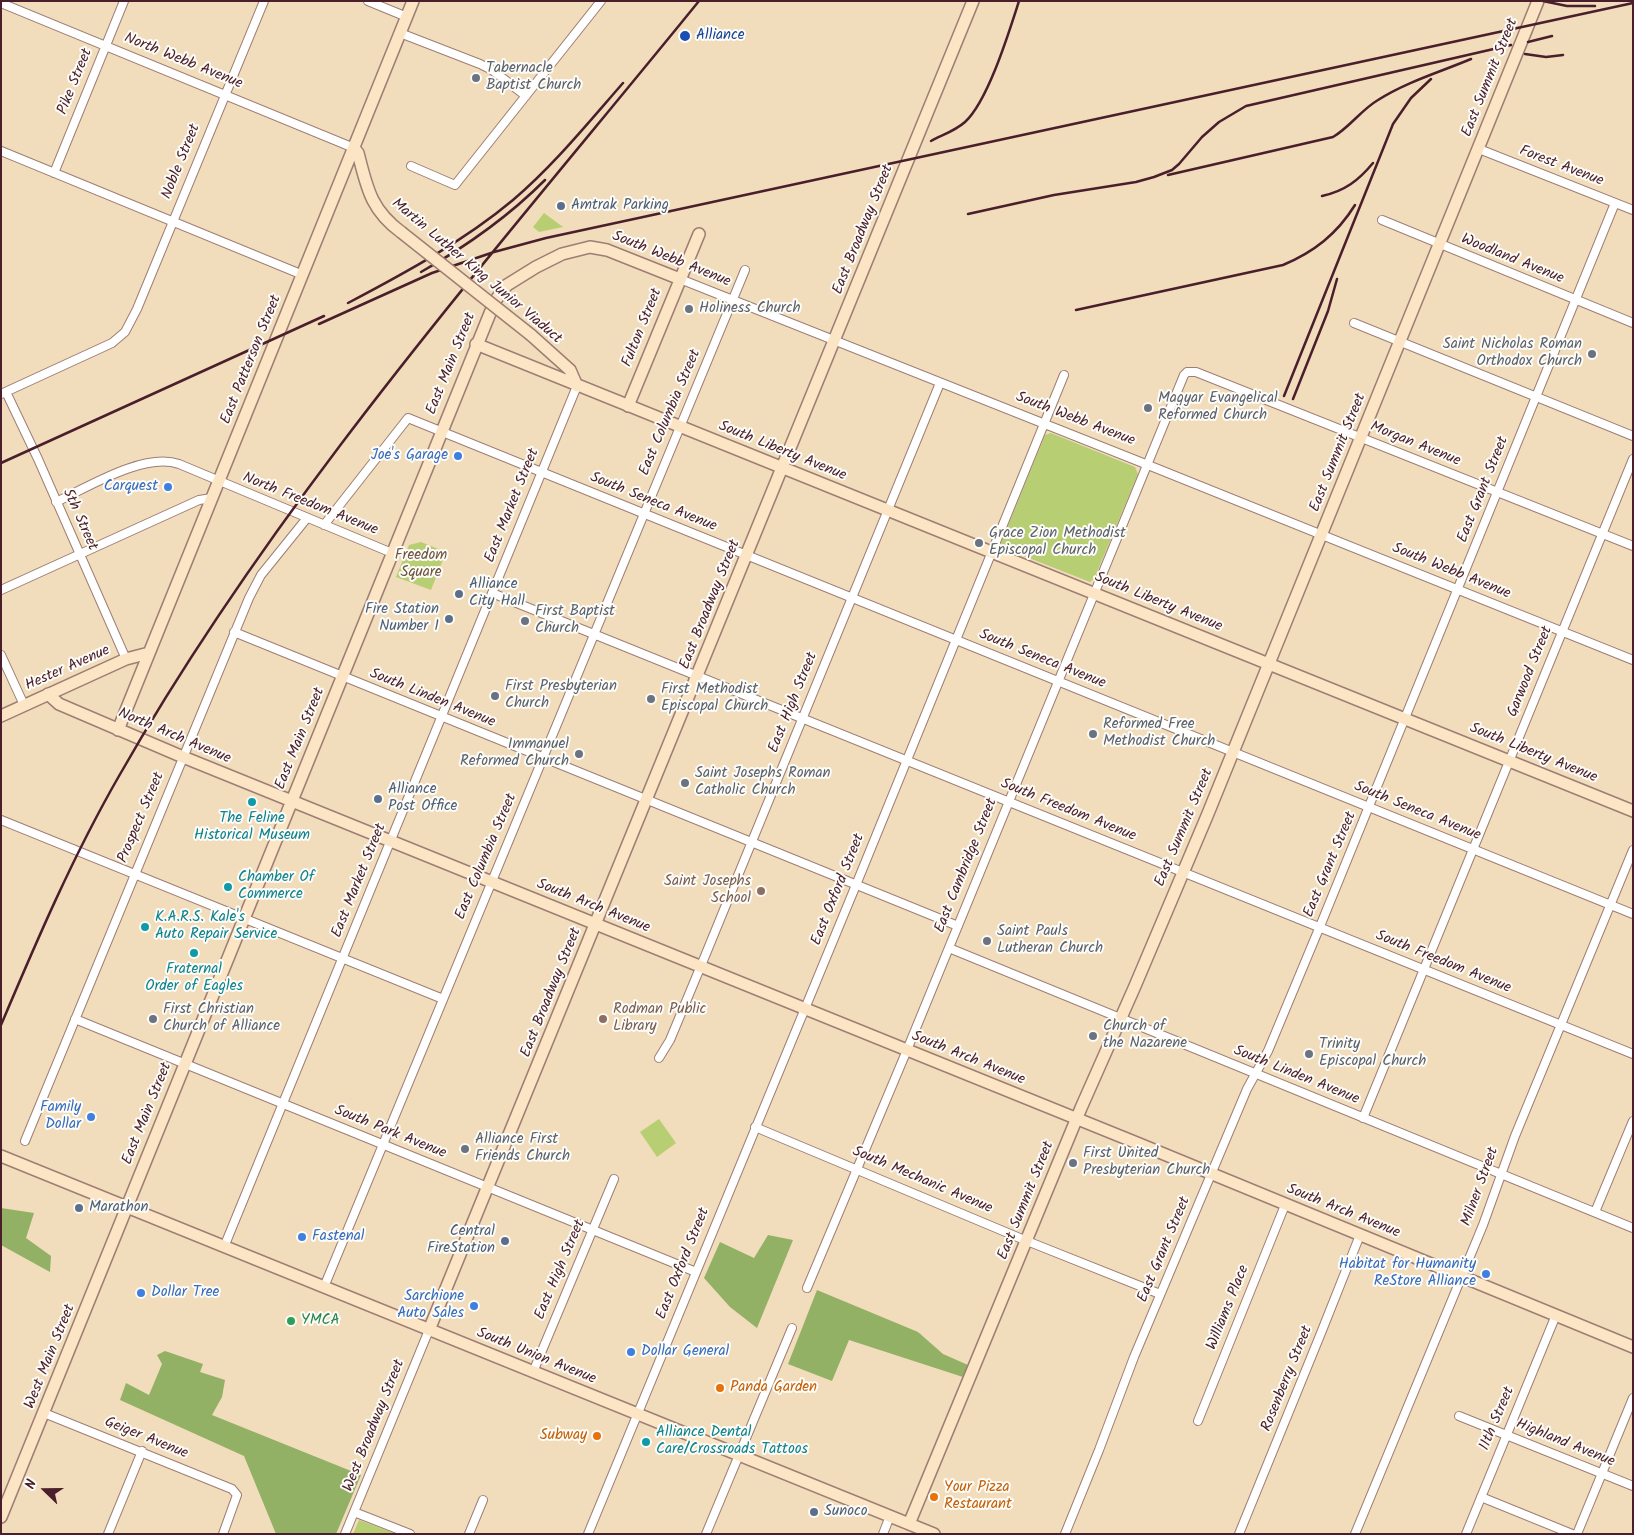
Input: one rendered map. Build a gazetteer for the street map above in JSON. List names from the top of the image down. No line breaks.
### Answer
{"streets":{"street":["North Webb Avenue","East Summit Street","Pike Street","Noble Street","Forest Avenue","East Broadway Street","South Webb Avenue","Woodland Avenue","Martin Luther King Junior Viaduct","Fulton Street","East Patterson Street","East Main Street","East Columbia Street","Morgan Avenue","South Liberty Avenue","East Grant Street","South Seneca Avenue","North Freedom Avenue","East Market Street","5th Street","Hester Avenue","Garwood Street","South Linden Avenue","East High Street","North Arch Avenue","South Freedom Avenue","Prospect Street","East Cambridge Street","East Oxford Street","South Arch Avenue","South Park Avenue","South Mechanic Avenue","Milner Street","Williams Place","West Main Street","South Union Avenue","Rosenberry Street","11th Street","West Broadway Street","Geiger Avenue","Highland Avenue"]},"crossings":[["North Webb Avenue","Pike Street"],["North Webb Avenue","Noble Street"],["North Webb Avenue","Martin Luther King Junior Viaduct"],["North Webb Avenue","East Patterson Street"],["East Summit Street","Forest Avenue"],["East Summit Street","South Webb Avenue"],["East Summit Street","Woodland Avenue"],["East Summit Street","Morgan Avenue"],["East Summit Street","South Liberty Avenue"],["East Summit Street","South Seneca Avenue"],["East Summit Street","South Linden Avenue"],["East Summit Street","South Freedom Avenue"],["East Summit Street","South Arch Avenue"],["East Summit Street","South Mechanic Avenue"],["East Summit Street","South Union Avenue"],["Noble Street","5th Street"],["Forest Avenue","East Grant Street"],["East Broadway Street","South Webb Avenue"],["East Broadway Street","South Liberty Avenue"],["East Broadway Street","South Seneca Avenue"],["East Broadway Street","South Linden Avenue"],["East Broadway Street","South Freedom Avenue"],["East Broadway Street","South Arch Avenue"],["East Broadway Street","South Park Avenue"],["East Broadway Street","South Union Avenue"],["East Broadway Street","West Broadway Street"],["South Webb Avenue","Fulton Street"],["South Webb Avenue","East Main Street"],["South Webb Avenue","East Columbia Street"],["South Webb Avenue","East Grant Street"],["South Webb Avenue","Garwood Street"],["South Webb Avenue","East High Street"],["South Webb Avenue","East Cambridge Street"],["South Webb Avenue","East Oxford Street"],["Woodland Avenue","East Grant Street"],["Martin Luther King Junior Viaduct","East Patterson Street"],["Martin Luther King Junior Viaduct","South Liberty Avenue"],["Martin Luther King Junior Viaduct","East Market Street"],["Fulton Street","South Liberty Avenue"],["East Patterson Street","North Freedom Avenue"],["East Patterson Street","Hester Avenue"],["East Patterson Street","North Arch Avenue"],["East Main Street","South Liberty Avenue"],["East Main Street","South Seneca Avenue"],["East Main Street","North Freedom Avenue"],["East Main Street","South Linden Avenue"],["East Main Street","North Arch Avenue"],["East Main Street","South Arch Avenue"],["East Main Street","South Park Avenue"],["East Main Street","West Main Street"],["East Main Street","South Union Avenue"],["East Columbia Street","South Liberty Avenue"],["East Columbia Street","South Seneca Avenue"],["East Columbia Street","South Linden Avenue"],["East Columbia Street","South Freedom Avenue"],["East Columbia Street","South Arch Avenue"],["East Columbia Street","South Park Avenue"],["East Columbia Street","South Union Avenue"],["Morgan Avenue","East Grant Street"],["Morgan Avenue","Garwood Street"],["Morgan Avenue","East Cambridge Street"],["South Liberty Avenue","East Grant Street"],["South Liberty Avenue","East Market Street"],["South Liberty Avenue","Garwood Street"],["South Liberty Avenue","East High Street"],["South Liberty Avenue","East Cambridge Street"],["South Liberty Avenue","East Oxford Street"],["East Grant Street","South Seneca Avenue"],["East Grant Street","South Linden Avenue"],["East Grant Street","South Freedom Avenue"],["East Grant Street","South Arch Avenue"],["East Grant Street","South Mechanic Avenue"],["South Seneca Avenue","North Freedom Avenue"],["South Seneca Avenue","East Market Street"],["South Seneca Avenue","Garwood Street"],["South Seneca Avenue","East High Street"],["South Seneca Avenue","East Cambridge Street"],["South Seneca Avenue","East Oxford Street"],["South Seneca Avenue","Milner Street"],["North Freedom Avenue","5th Street"],["North Freedom Avenue","Prospect Street"],["East Market Street","South Linden Avenue"],["East Market Street","South Freedom Avenue"],["East Market Street","South Arch Avenue"],["East Market Street","South Park Avenue"],["East Market Street","South Union Avenue"],["5th Street","Hester Avenue"],["Hester Avenue","North Arch Avenue"],["Garwood Street","South Linden Avenue"],["Garwood Street","South Freedom Avenue"],["South Linden Avenue","East High Street"],["South Linden Avenue","Prospect Street"],["South Linden Avenue","East Cambridge Street"],["South Linden Avenue","East Oxford Street"],["South Linden Avenue","Milner Street"],["East High Street","South Freedom Avenue"],["East High Street","South Arch Avenue"],["East High Street","South Park Avenue"],["East High Street","South Union Avenue"],["North Arch Avenue","Prospect Street"],["North Arch Avenue","South Arch Avenue"],["South Freedom Avenue","East Cambridge Street"],["South Freedom Avenue","East Oxford Street"],["South Freedom Avenue","Milner Street"],["Prospect Street","South Park Avenue"],["East Cambridge Street","South Arch Avenue"],["East Cambridge Street","South Mechanic Avenue"],["East Oxford Street","South Arch Avenue"],["East Oxford Street","South Park Avenue"],["East Oxford Street","South Mechanic Avenue"],["East Oxford Street","South Union Avenue"],["South Arch Avenue","Milner Street"],["South Arch Avenue","Williams Place"],["South Arch Avenue","Rosenberry Street"],["South Arch Avenue","11th Street"],["West Main Street","South Union Avenue"],["West Main Street","Geiger Avenue"],["South Union Avenue","West Broadway Street"],["11th Street","Highland Avenue"]],"parks":["Freedom Square"],"places":["Alliance","Tabernacle Baptist Church","Amtrak Parking","Holiness Church","Saint Nicholas Roman Orthodox Church","Magyar Evangelical Reformed Church","Joe's Garage","Carquest","Grace Zion Methodist Episcopal Church","Alliance City Hall","Fire Station Number 1","First Baptist Church","First Presbyterian Church","First Methodist Episcopal Church","Reformed Free Methodist Church","Immanuel Reformed Church","Saint Josephs Roman Catholic Church","Alliance Post Office","The Feline Historical Museum","Chamber Of Commerce","Saint Josephs School","K.A.R.S. Kale's Auto Repair Service","Saint Pauls Lutheran Church","Fraternal Order of Eagles","First Christian Church of Alliance","Rodman Public Library","Church of the Nazarene","Trinity Episcopal Church","Family Dollar","Alliance First Friends Church","First United Presbyterian Church","Marathon","Fastenal","Central FireStation","Habitat for Humanity ReStore Alliance","Dollar Tree","Sarchione Auto Sales","YMCA","Dollar General","Panda Garden","Subway","Alliance Dental Care/Crossroads Tattoos","Your Pizza Restaurant","Sunoco"],"north":"left"}
